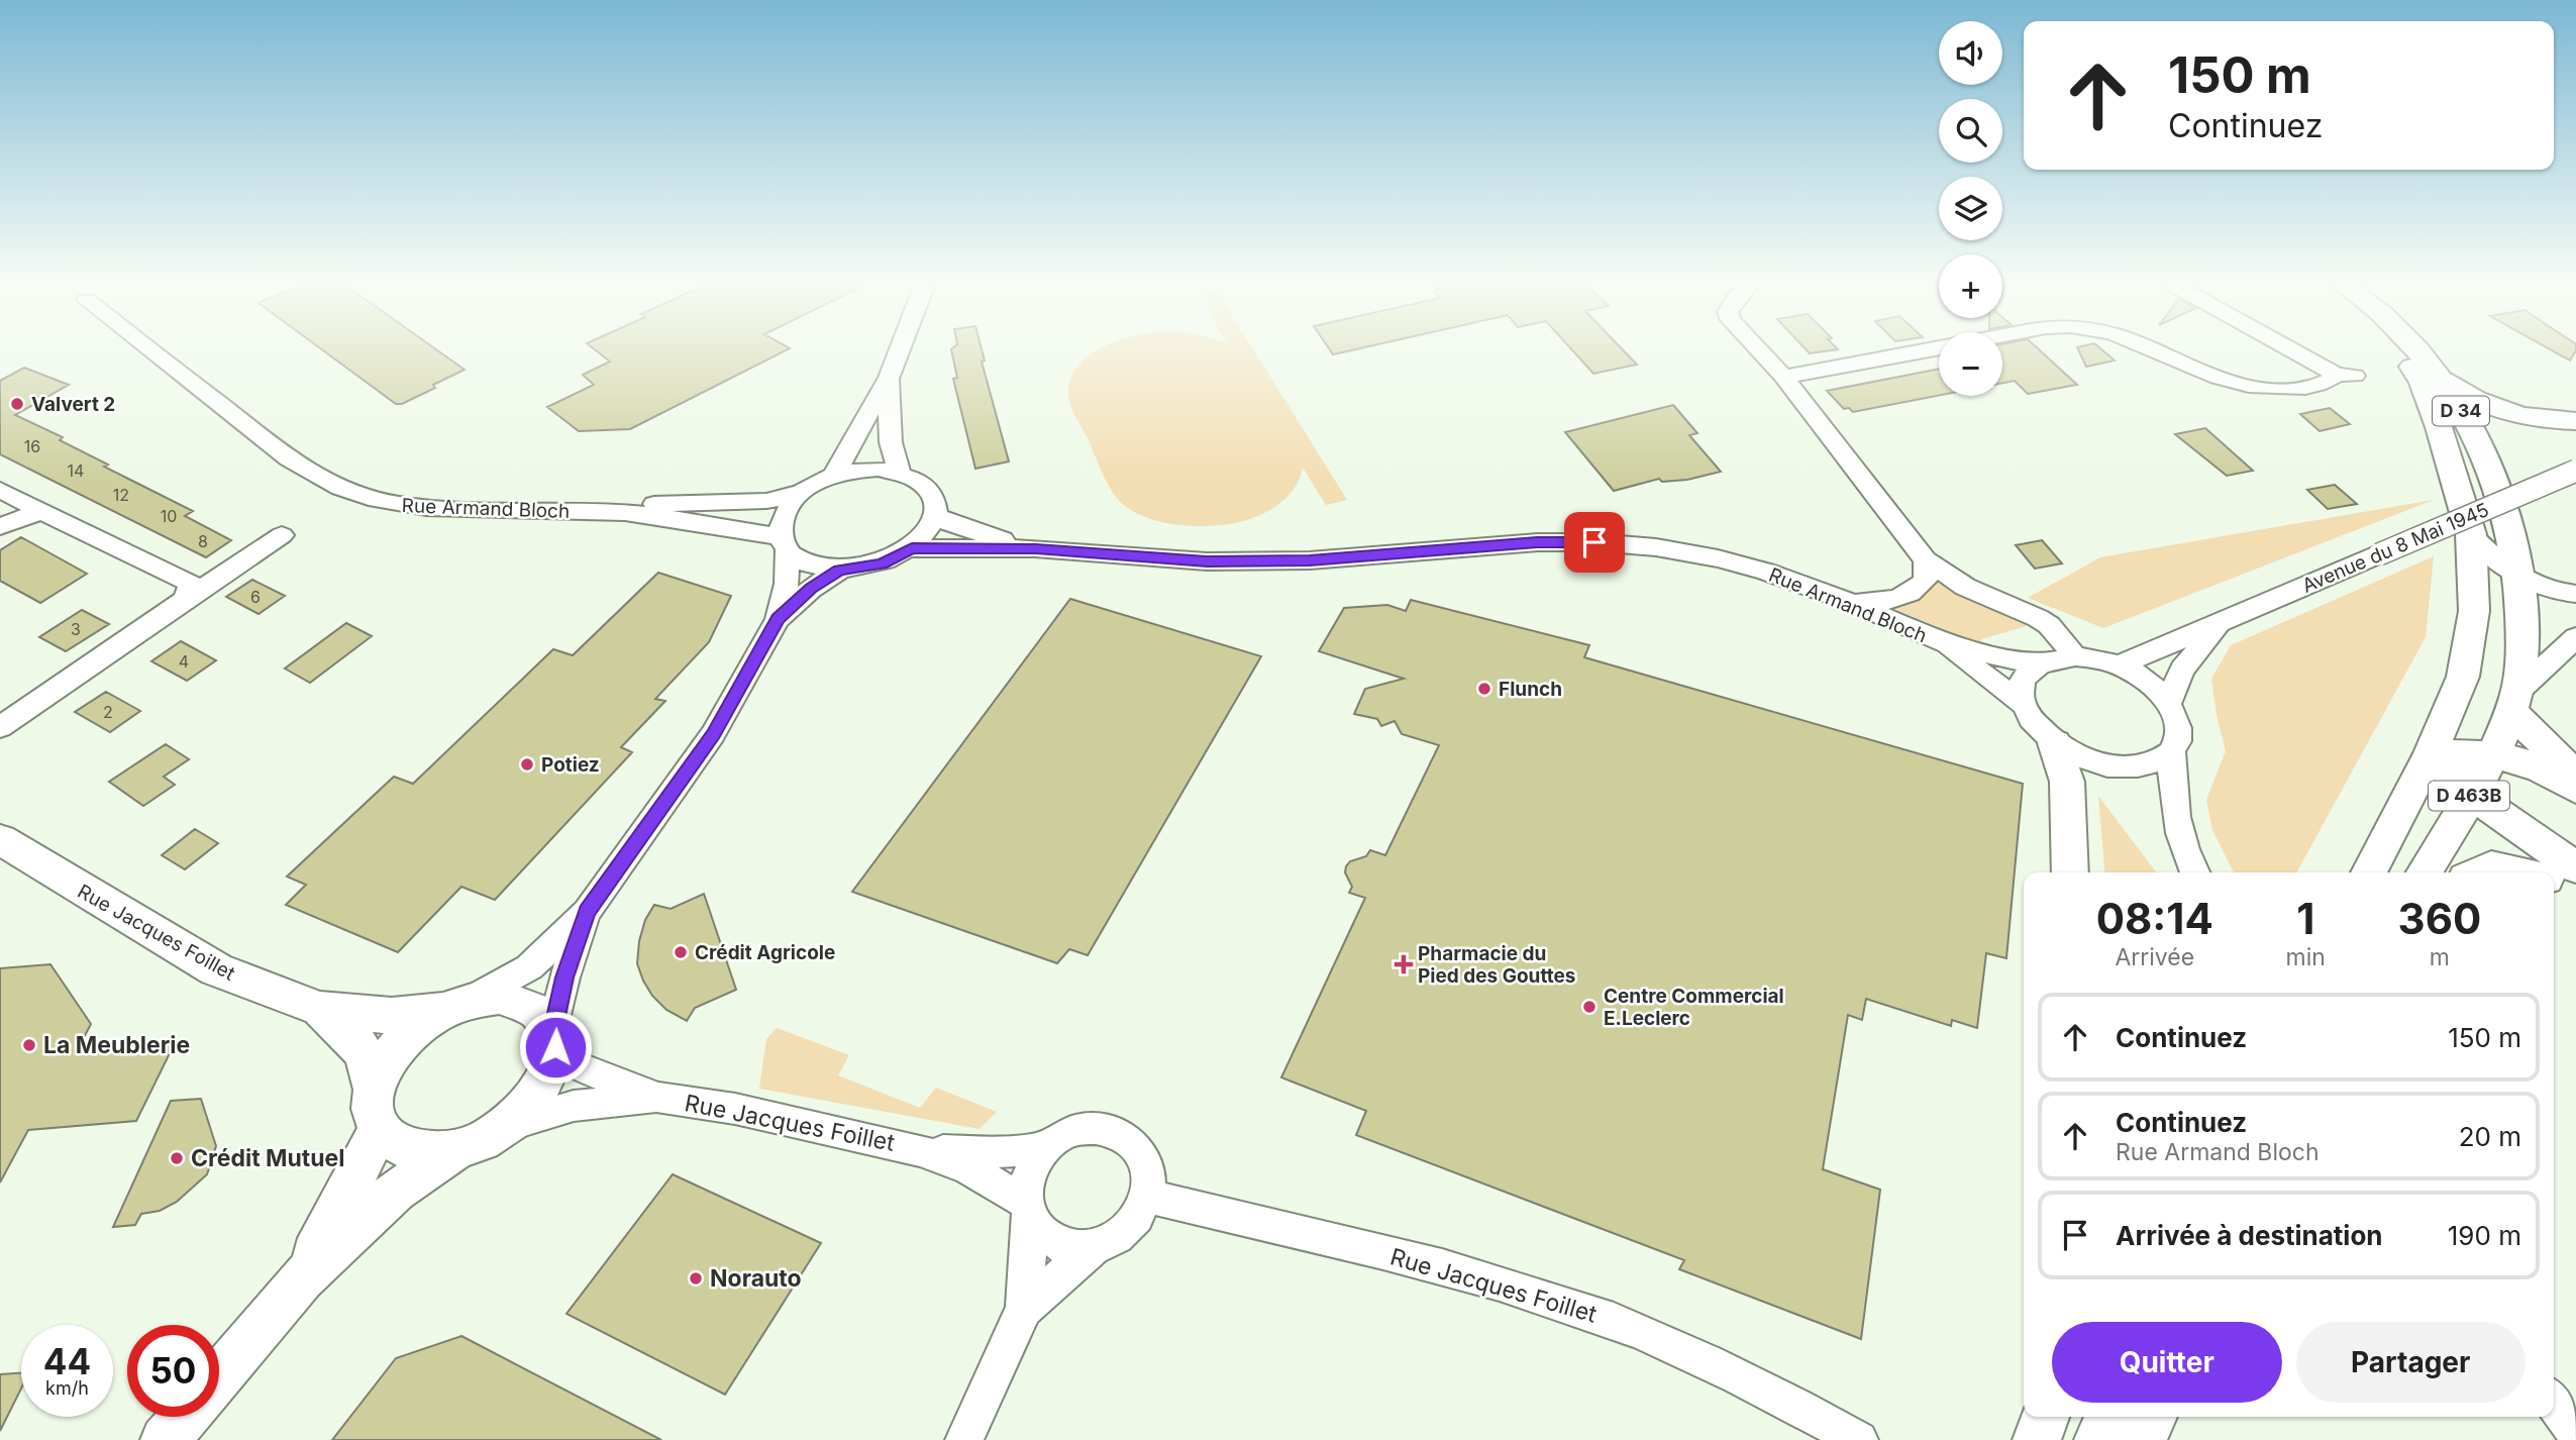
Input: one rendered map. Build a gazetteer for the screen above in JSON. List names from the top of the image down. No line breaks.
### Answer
{"streets":{"main road":["D 34","D 463B","Rue Jacques Foillet"],"street":["Rue Armand Bloch","Avenue du 8 Mai 1945"]},"crossings":[["D 34","D 463B"],["Rue Armand Bloch","Avenue du 8 Mai 1945"]],"places":{"other":["Valvert 2","Flunch","Potiez","Crédit Agricole","Centre Commercial E.Leclerc","La Meublerie","Crédit Mutuel","Norauto"],"health":["Pharmacie du Pied des Gouttes"]},"house_numbers":["16","14","12","10","8","6","3","4","2"],"page":{"map_buttons":["+","−"],"turn":["150 m","Continuez"],"eta":["08:14","Arrivée","1","min","360","m"],"list":[{"name":"Continuez","value":"150 m"},{"name":"Continuez","note":"Rue Armand Bloch","value":"20 m"},{"name":"Arrivée à destination","value":"190 m"}],"buttons":["Quitter","Partager"],"speed":"44 km/h","limit":"50"}}
